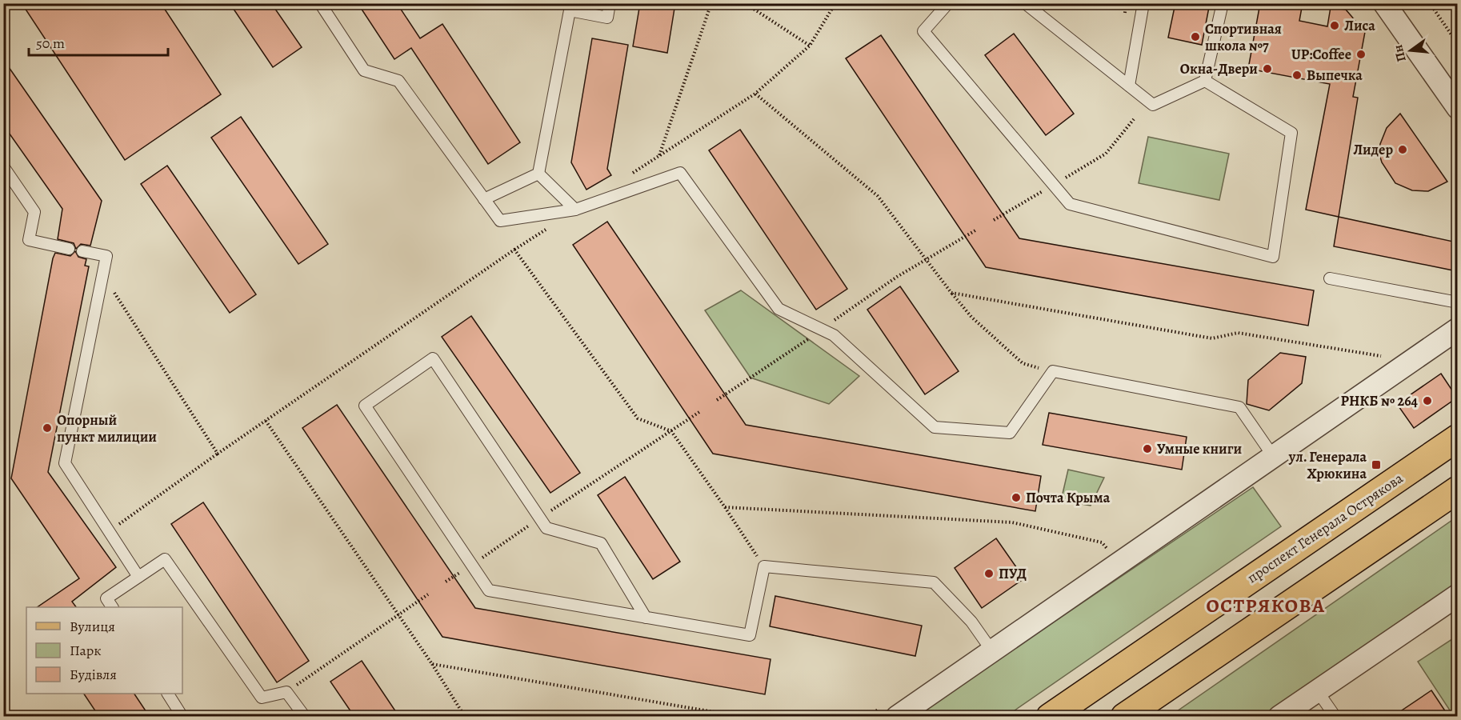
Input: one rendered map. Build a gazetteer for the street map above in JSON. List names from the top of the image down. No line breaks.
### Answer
{"streets":{"main road":["проспект Генерала Острякова"]},"districts":["ОСТРЯКОВА"],"places":{"other":["Лиса","Спортивная школа №7","UP:Coffee","Окна-Двери","Выпечка","Лидер","РНКБ № 264","Опорный пункт милиции","Умные книги","Почта Крыма","ПУД"],"transit":["ул. Генерала Хрюкина"]},"legend":["Вулиця","Парк","Будівля"],"scale_bar":"50 m","north":"left"}
